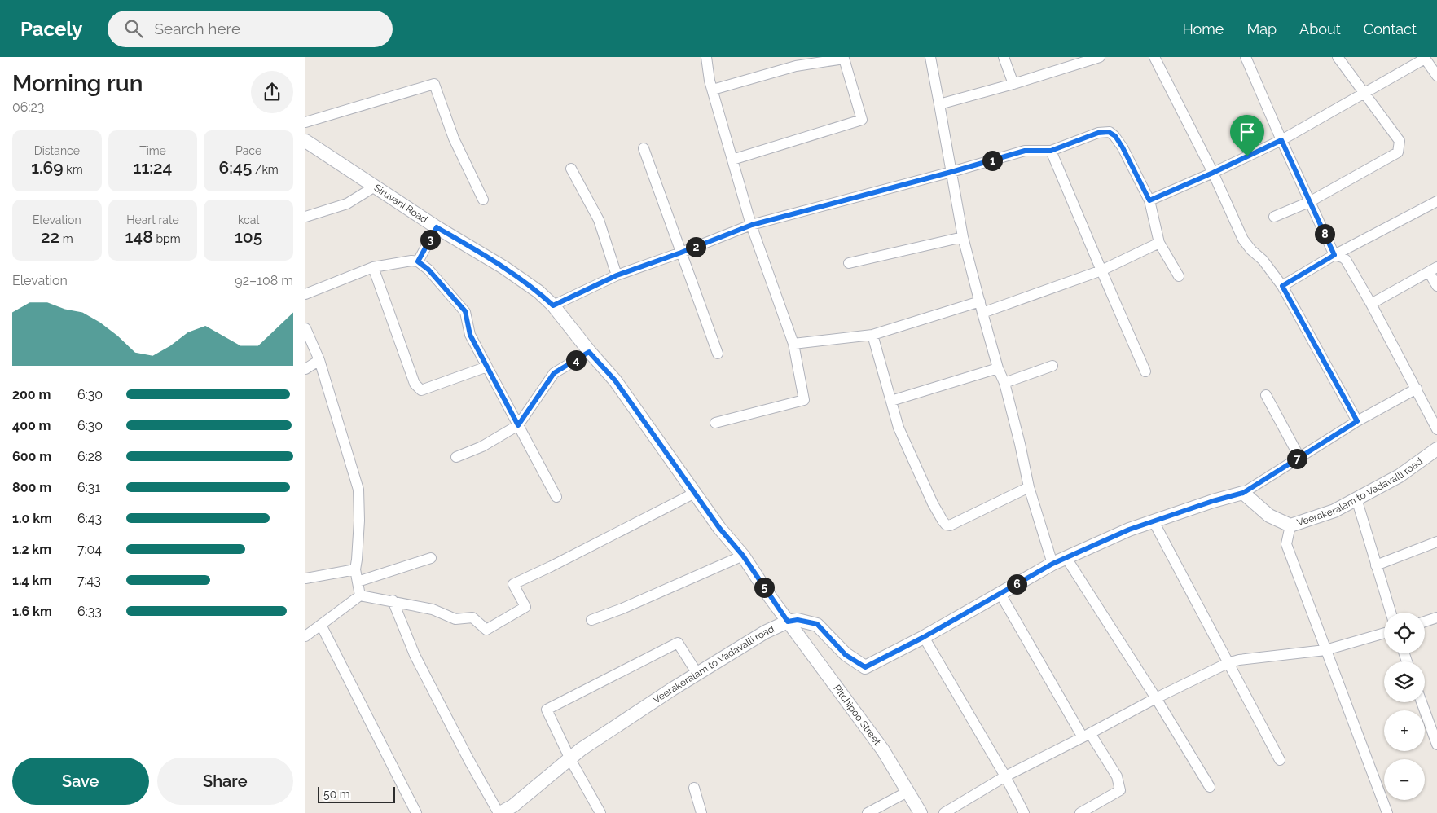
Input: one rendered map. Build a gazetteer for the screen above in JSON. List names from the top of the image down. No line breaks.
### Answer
{"streets":{"street":["Siruvani Road","Veerakeralam to Vadavalli road","Pitchipoo Street"]},"crossings":[["Siruvani Road","Veerakeralam to Vadavalli road"],["Siruvani Road","Pitchipoo Street"],["Veerakeralam to Vadavalli road","Pitchipoo Street"]],"scale_bar":"50 m","page":{"header":"Pacely","search":"Search here","nav":["Home","Map","About","Contact"],"heading":["Morning run","06:23"],"stats":[["Distance","1.69 km"],["Time","11:24"],["Pace","6:45 /km"],["Elevation","22 m"],["Heart rate","148 bpm"],["kcal","105"]],"pins":["1","8","3","2","4","7","6","5"],"chart":["Elevation","92–108 m"],"list":[{"name":"200 m","note":"6:30"},{"name":"400 m","note":"6:30"},{"name":"600 m","note":"6:28"},{"name":"800 m","note":"6:31"},{"name":"1.0 km","note":"6:43"},{"name":"1.2 km","note":"7:04"},{"name":"1.4 km","note":"7:43"},{"name":"1.6 km","note":"6:33"}],"map_buttons":["+","−"],"buttons":["Save","Share"],"scale":"50 m"}}
